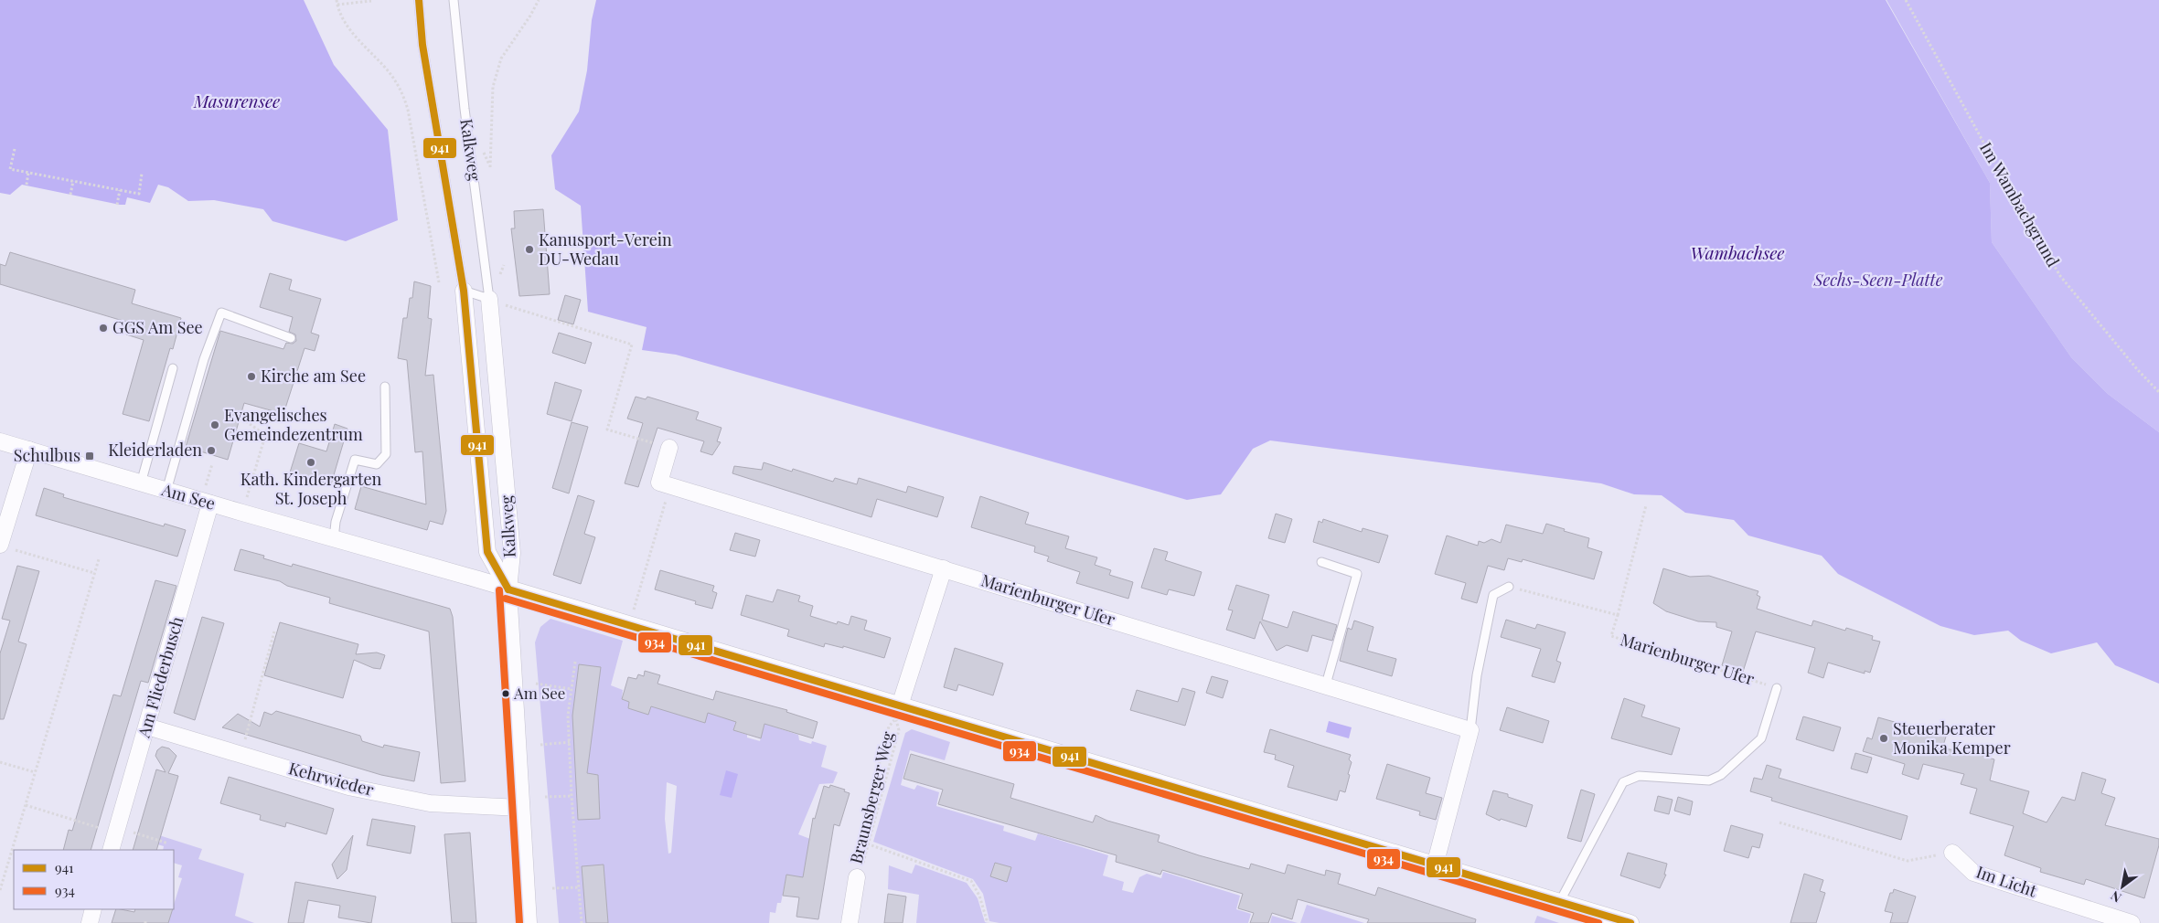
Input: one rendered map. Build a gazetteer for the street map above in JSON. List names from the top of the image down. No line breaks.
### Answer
{"streets":{"street":["Kalkweg","Am See","Marienburger Ufer","Am Fliederbusch","Kehrwieder","Braunsberger Weg","Im Licht"],"path":["Im Wambachgrund"]},"crossings":[["Kalkweg","Am See"],["Kalkweg","Kehrwieder"],["Am See","Am Fliederbusch"],["Am See","Braunsberger Weg"],["Am Fliederbusch","Kehrwieder"]],"water":["Masurensee","Wambachsee"],"parks":["Sechs-Seen-Platte"],"places":{"other":["Kanusport-Verein DU-Wedau","GGS Am See","Kirche am See","Evangelisches Gemeindezentrum","Kleiderladen","Kath. Kindergarten St. Joseph","Am See","Steuerberater Monika Kemper"],"transit":["Schulbus"]},"lines":["transit line 941","transit line 934"],"legend":["941","934"],"north":"bottom left"}
